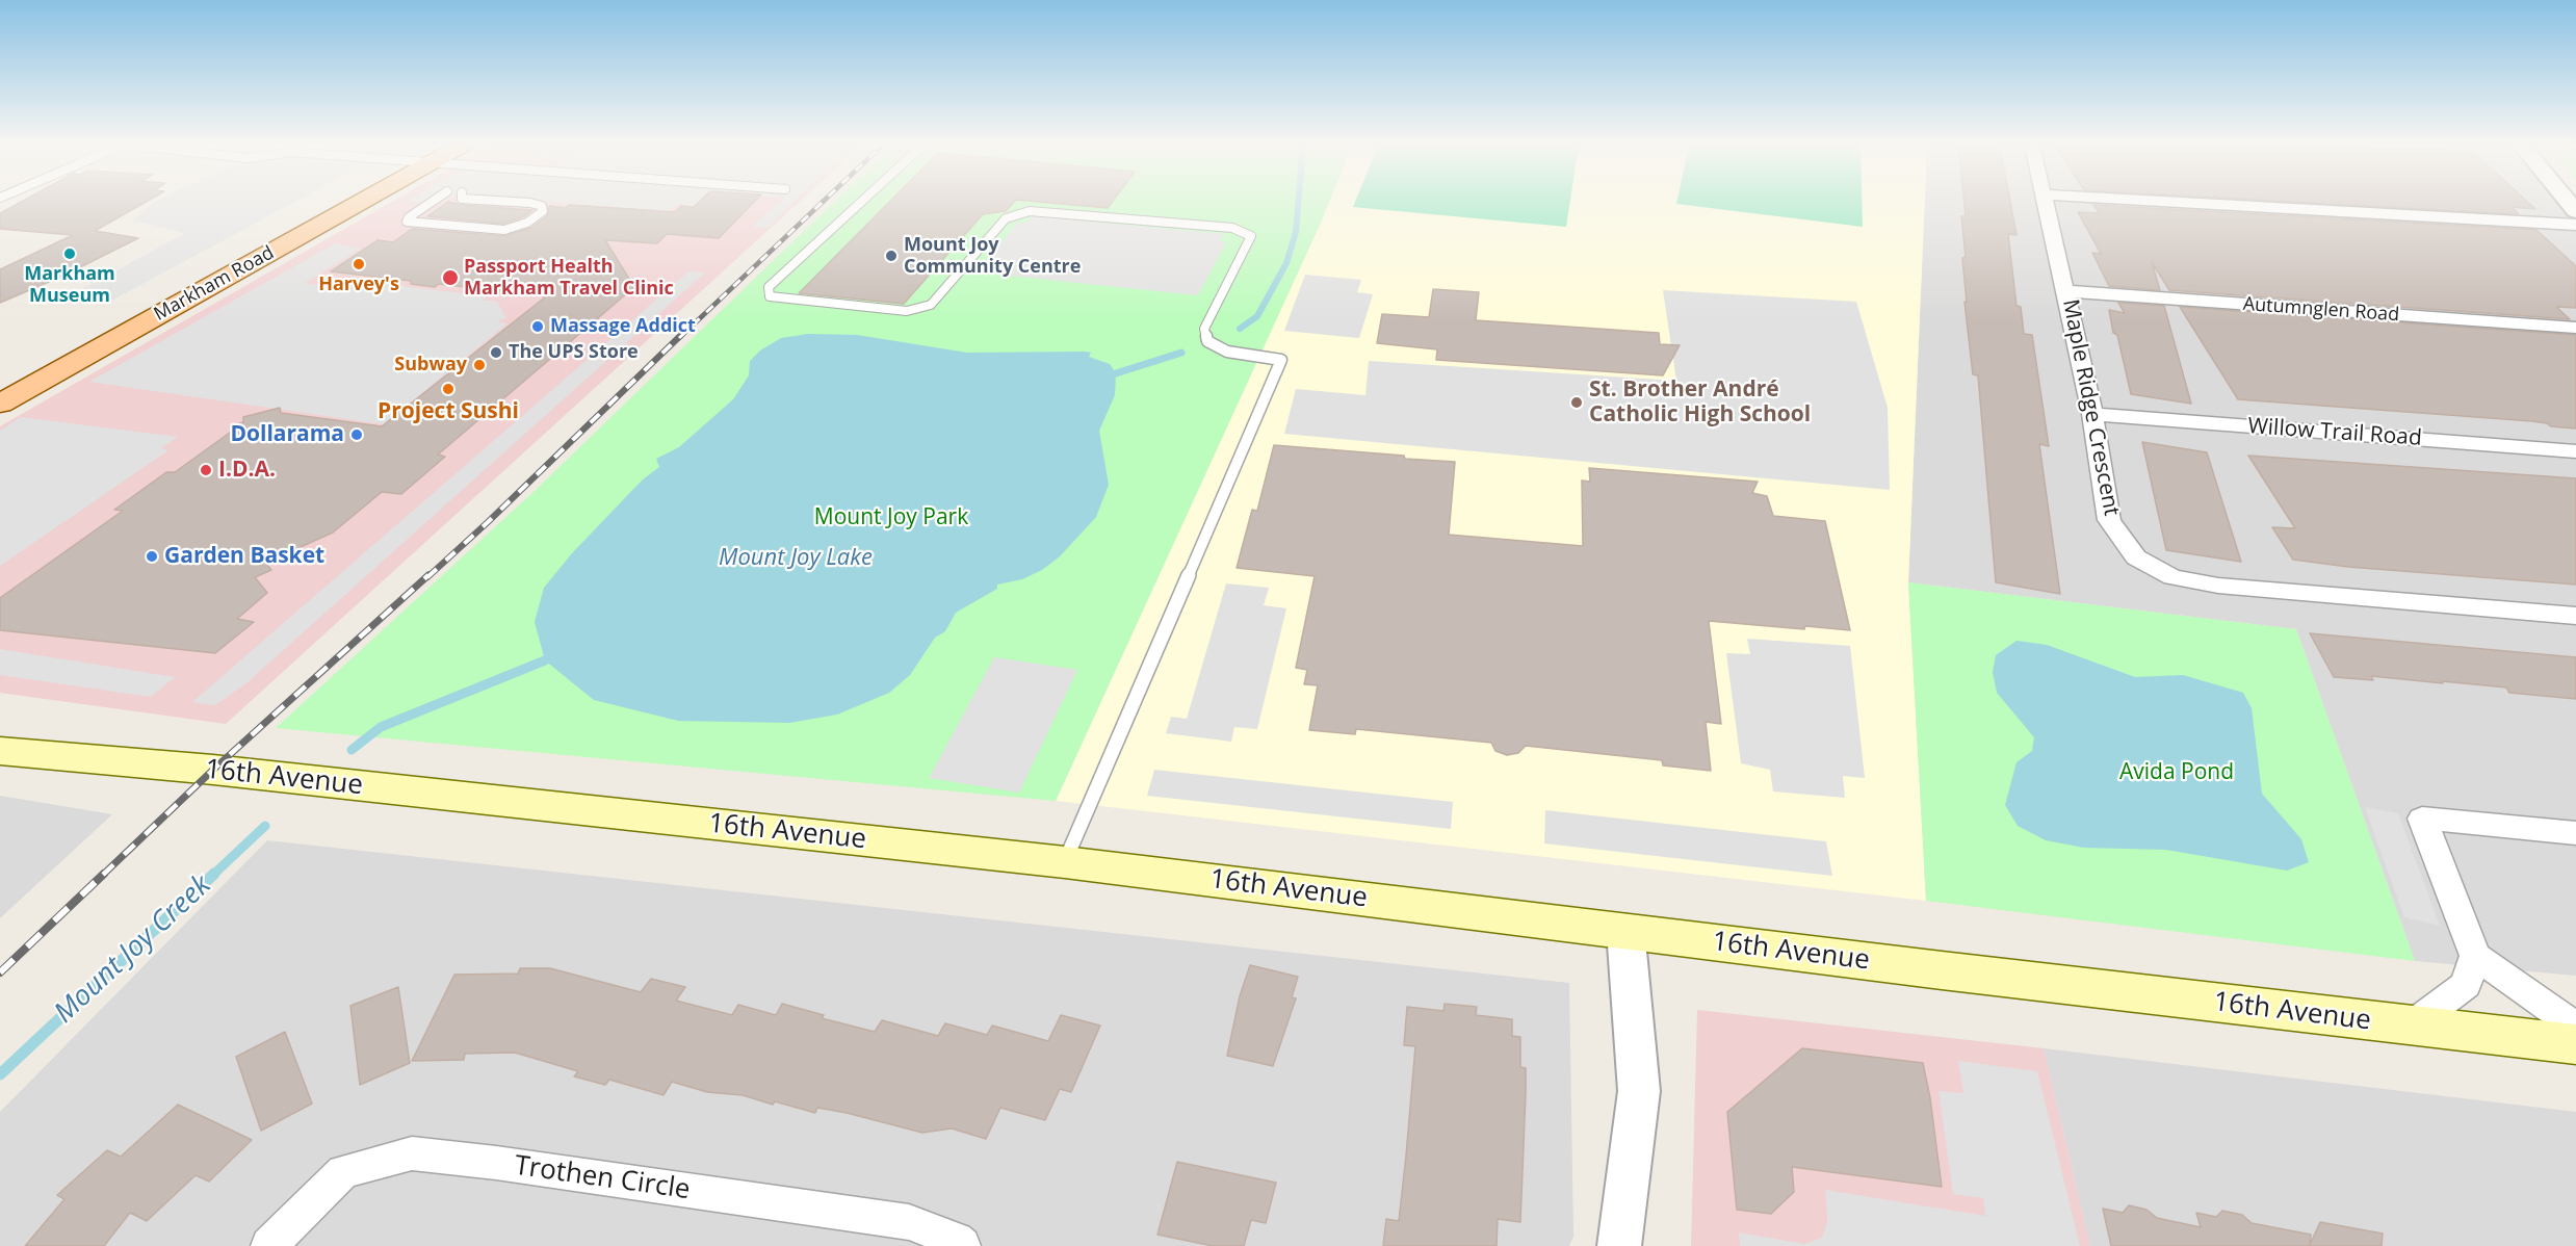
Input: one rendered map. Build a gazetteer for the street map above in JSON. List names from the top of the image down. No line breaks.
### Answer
{"streets":{"main road":["Markham Road","16th Avenue"],"street":["Autumnglen Road","Maple Ridge Crescent","Willow Trail Road","Trothen Circle"]},"crossings":[["Autumnglen Road","Maple Ridge Crescent"],["Maple Ridge Crescent","Willow Trail Road"]],"water":["Mount Joy Lake","Mount Joy Creek"],"parks":["Mount Joy Park","Avida Pond"],"places":["Markham Museum","Mount Joy Community Centre","Harvey's","Passport Health Markham Travel Clinic","Massage Addict","The UPS Store","Subway","Project Sushi","St. Brother André Catholic High School","Dollarama","I.D.A.","Garden Basket"]}
